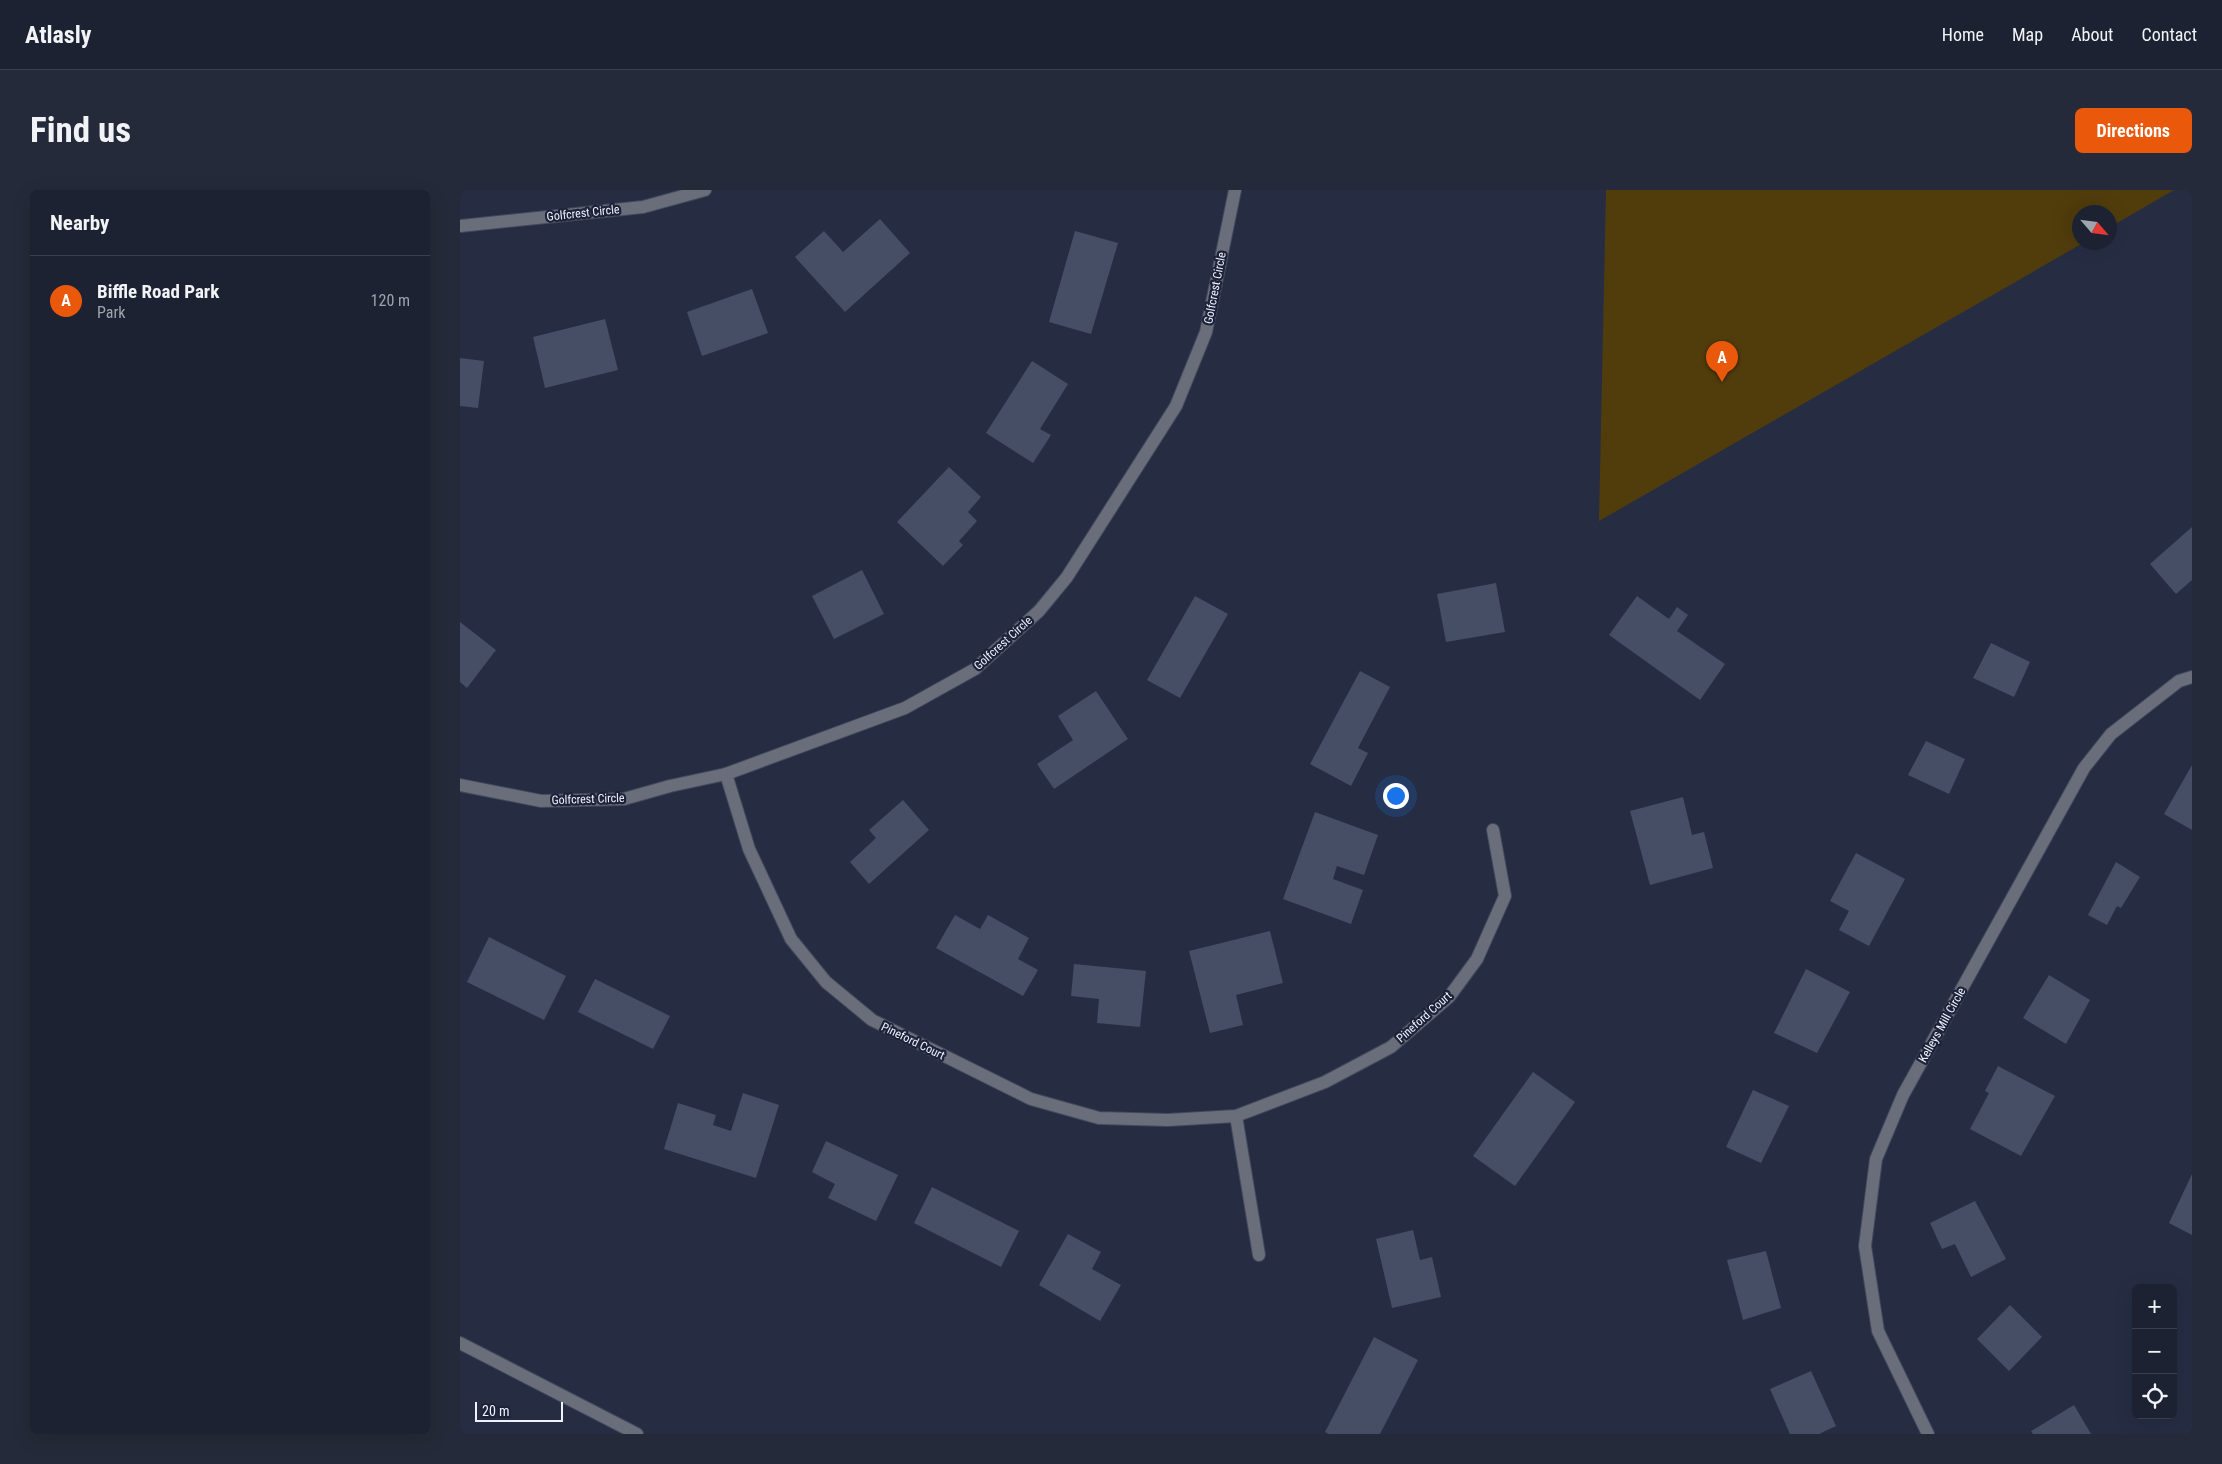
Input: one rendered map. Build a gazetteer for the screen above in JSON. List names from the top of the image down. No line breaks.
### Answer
{"streets":{"street":["Golfcrest Circle","Pineford Court","Kelleys Mill Circle"]},"crossings":[["Golfcrest Circle","Pineford Court"]],"scale_bar":"20 m","north":"bottom right","page":{"header":"Atlasly","nav":["Home","Map","About","Contact"],"buttons":"Directions","title":"Find us","heading":"Nearby","list":[{"mark":"A","name":"Biffle Road Park","note":"Park","value":"120 m"}],"pins":"A","map_buttons":["+","−"],"scale":"20 m"}}
